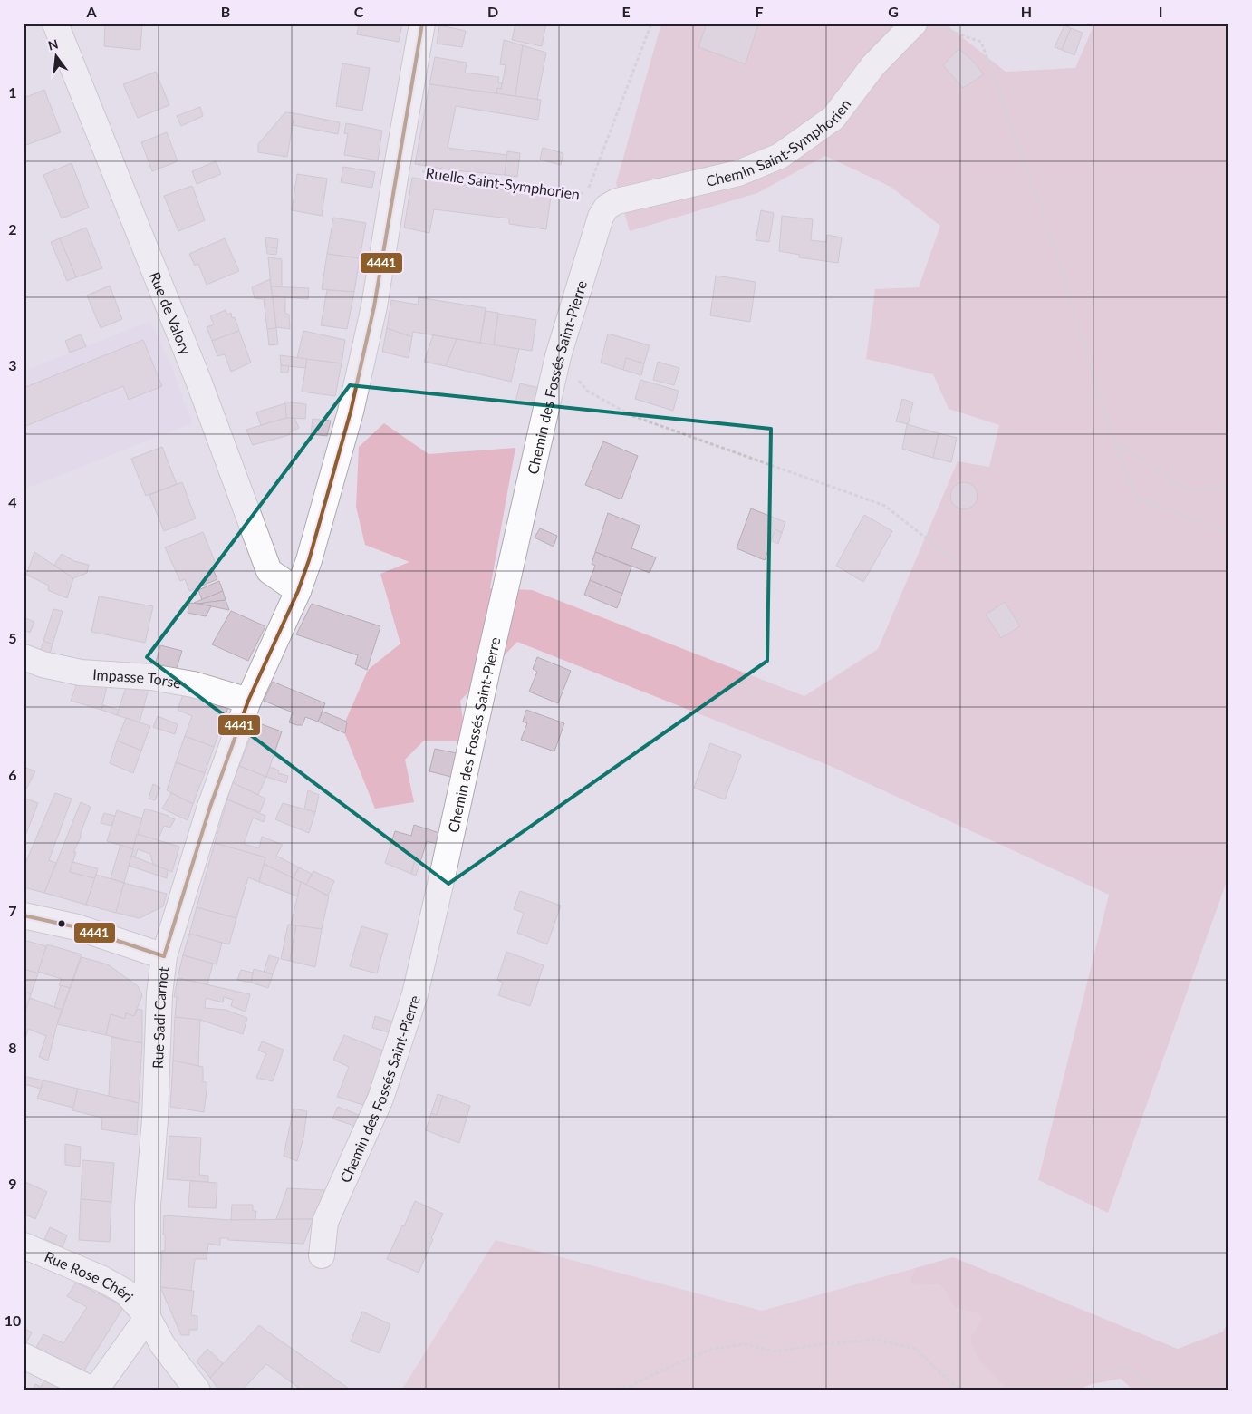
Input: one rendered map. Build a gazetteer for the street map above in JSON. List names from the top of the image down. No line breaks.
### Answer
{"streets":{"street":["Chemin Saint-Symphorien","Rue de Valory","Chemin des Fossés Saint-Pierre","Impasse Torse","Rue Sadi Carnot","Rue Rose Chéri"],"path":["Ruelle Saint-Symphorien"]},"crossings":[["Chemin Saint-Symphorien","Ruelle Saint-Symphorien"],["Chemin Saint-Symphorien","Chemin des Fossés Saint-Pierre"],["Ruelle Saint-Symphorien","Chemin des Fossés Saint-Pierre"],["Ruelle Saint-Symphorien","Rue Sadi Carnot"],["Rue de Valory","Rue Sadi Carnot"],["Impasse Torse","Rue Sadi Carnot"],["Rue Sadi Carnot","Rue Rose Chéri"]],"lines":["transit line 4441"],"north":"top","grid":{"columns":["A","B","C","D","E","F","G","H","I"],"rows":["1","2","3","4","5","6","7","8","9","10"]}}
